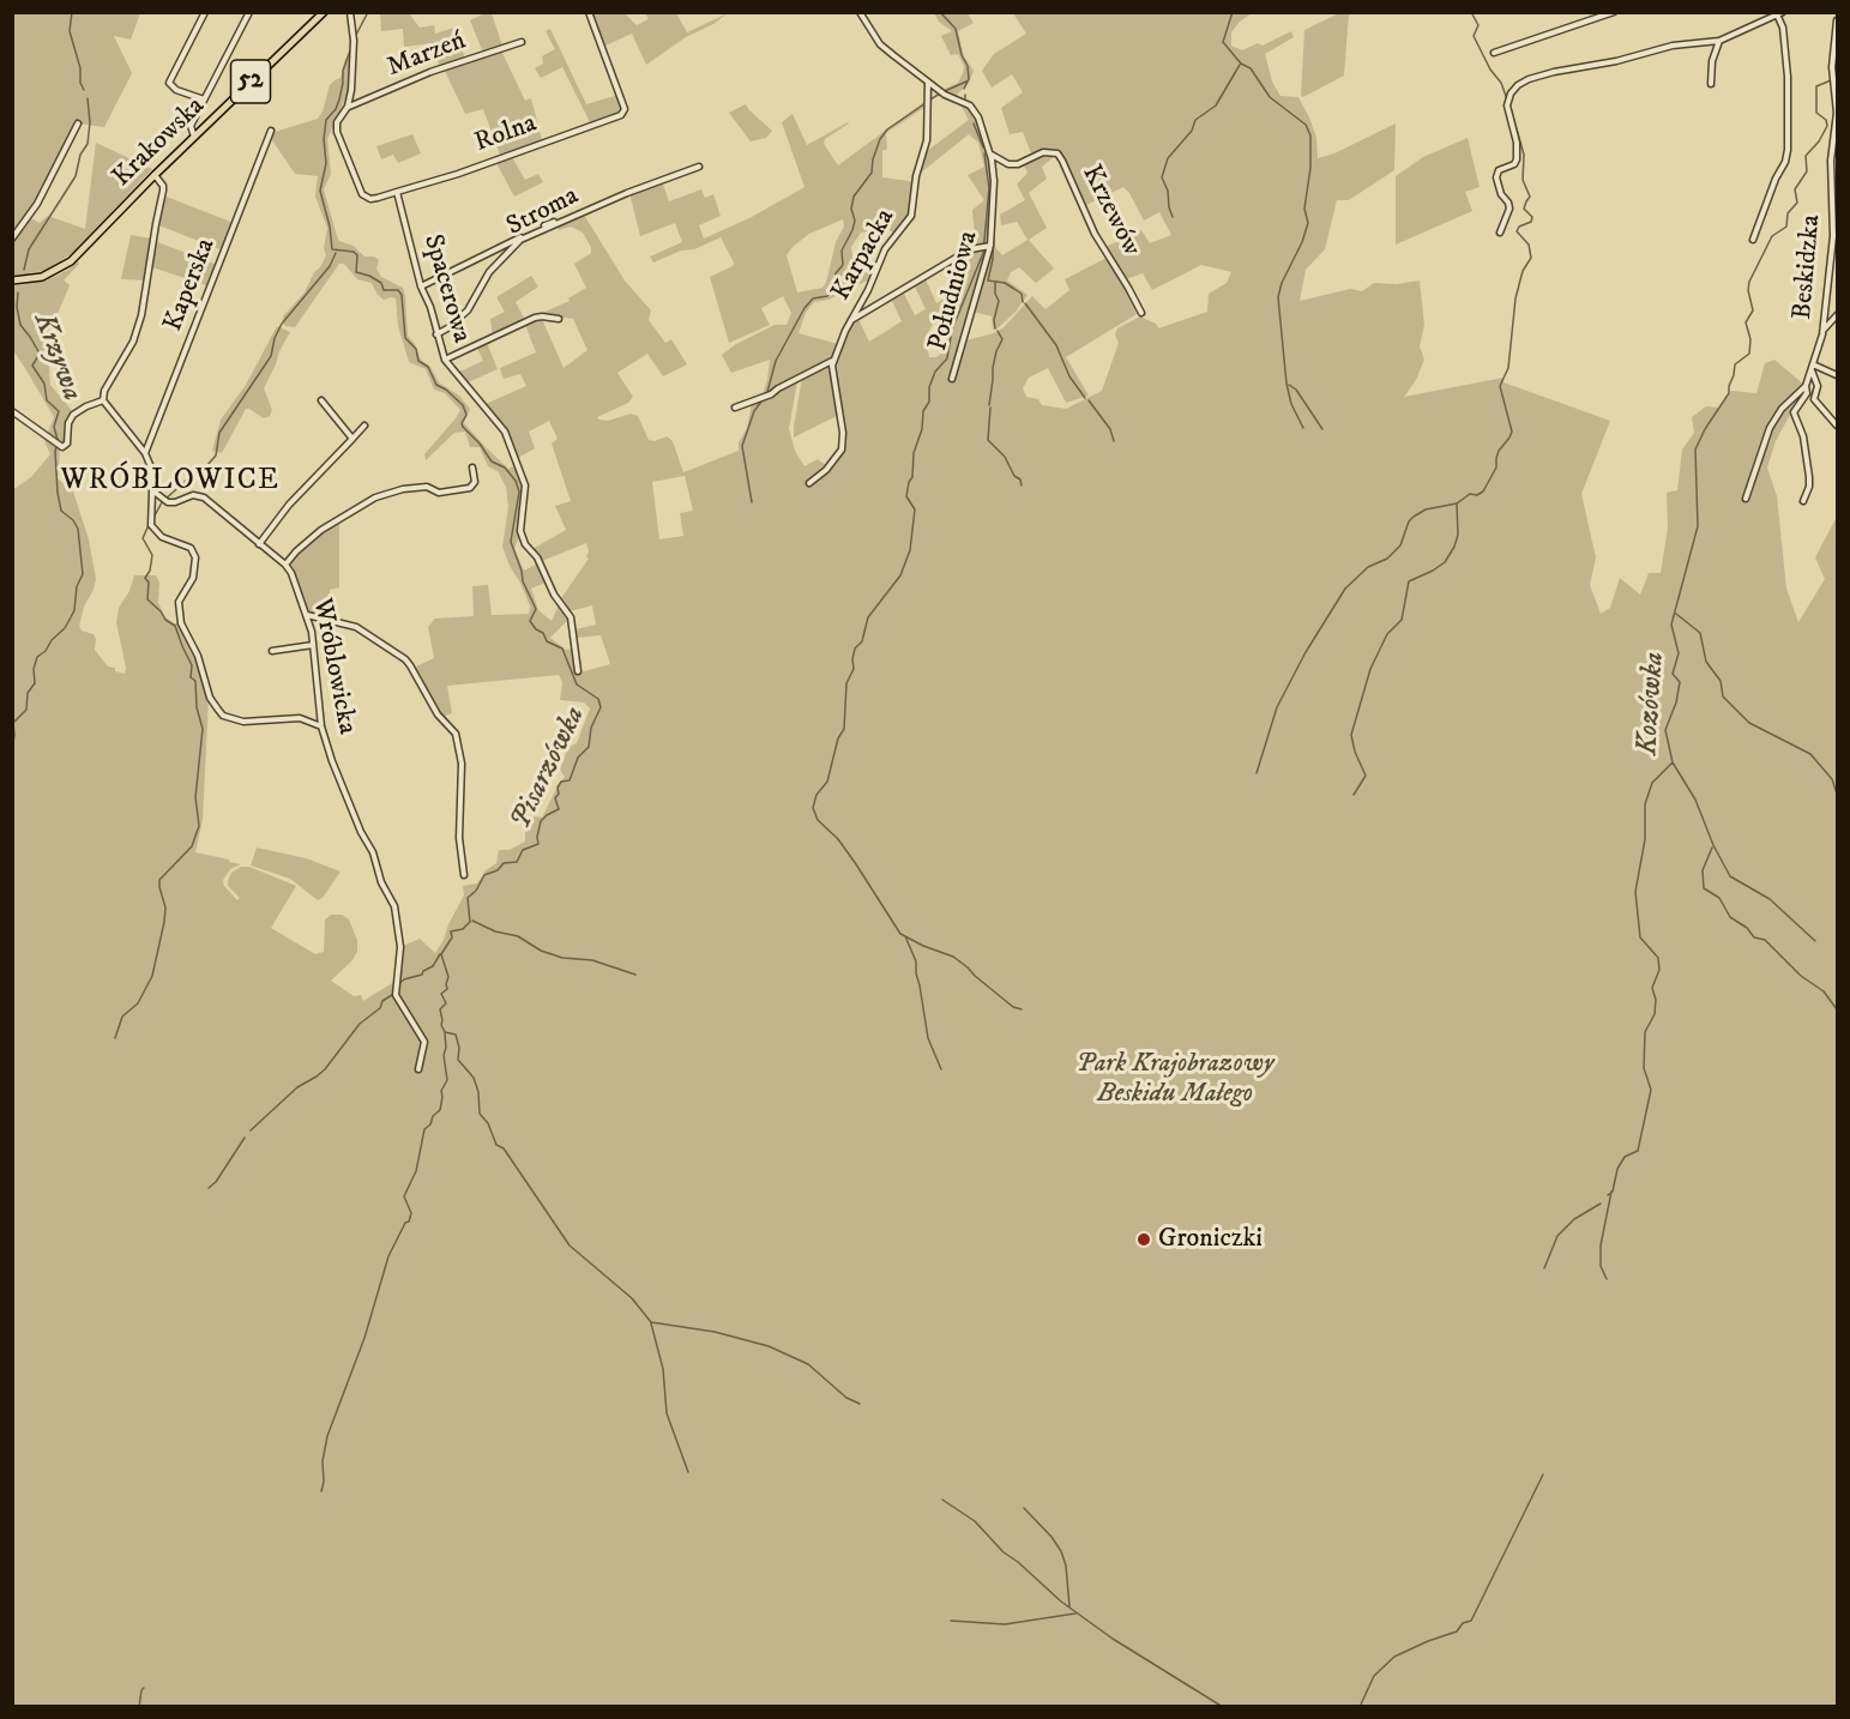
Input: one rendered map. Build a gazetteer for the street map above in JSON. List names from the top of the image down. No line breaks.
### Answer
{"streets":{"main road":["52","Krakowska"],"street":["Marzeń","Rolna","Krzewów","Stroma","Karpacka","Beskidzka","Kaperska","Spacerowa","Południowa","Wróblowicka"]},"crossings":[["Rolna","Spacerowa"],["Krzewów","Południowa"],["Stroma","Spacerowa"],["Karpacka","Południowa"]],"districts":["WRÓBLOWICE"],"water":["Krzywa","Kozówka","Pisarzówka"],"parks":["Park Krajobrazowy Beskidu Małego"],"places":["Groniczki"]}
